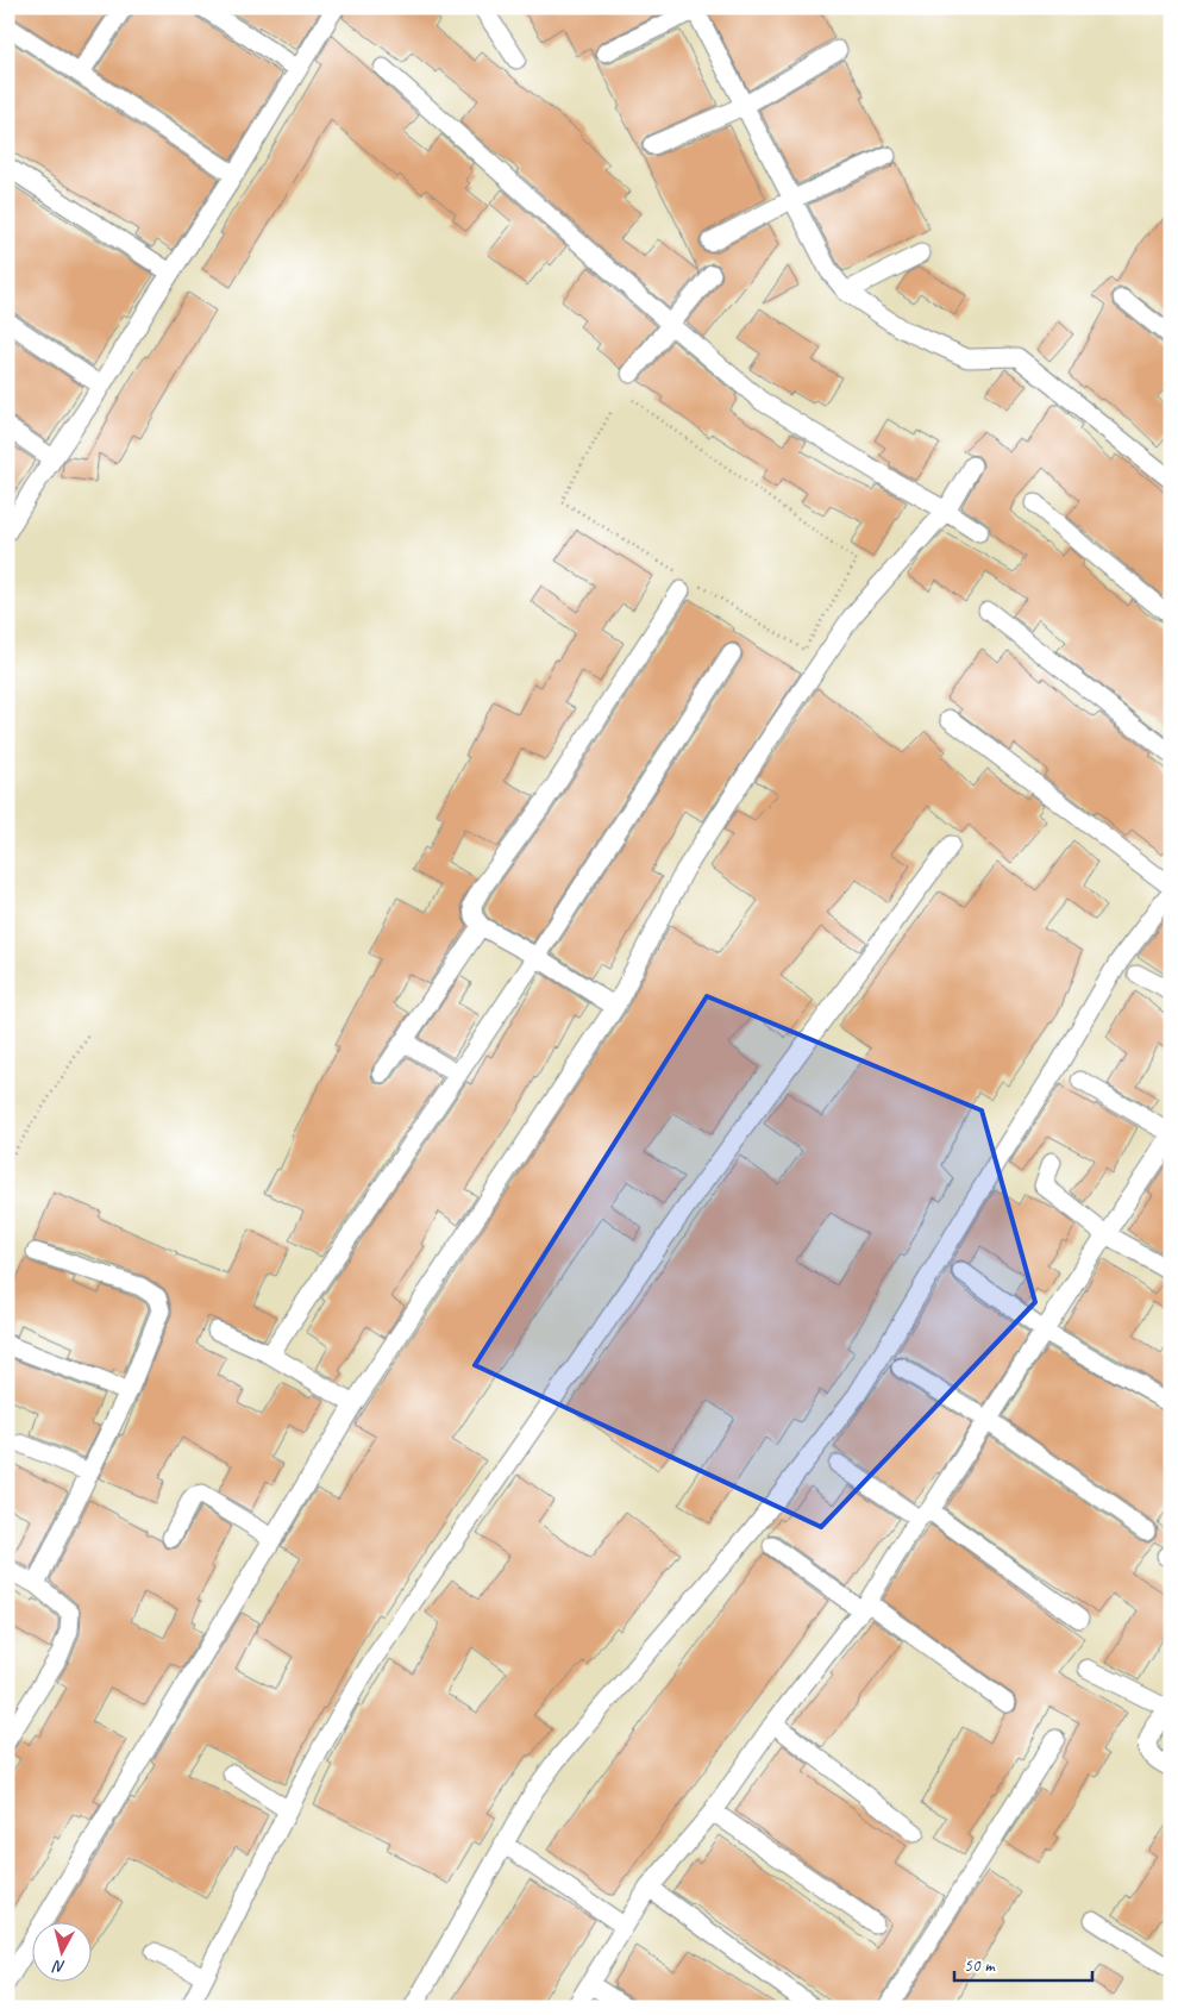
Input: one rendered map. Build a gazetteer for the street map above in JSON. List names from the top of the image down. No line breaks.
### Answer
{"scale_bar":"50 m","north":"bottom"}
